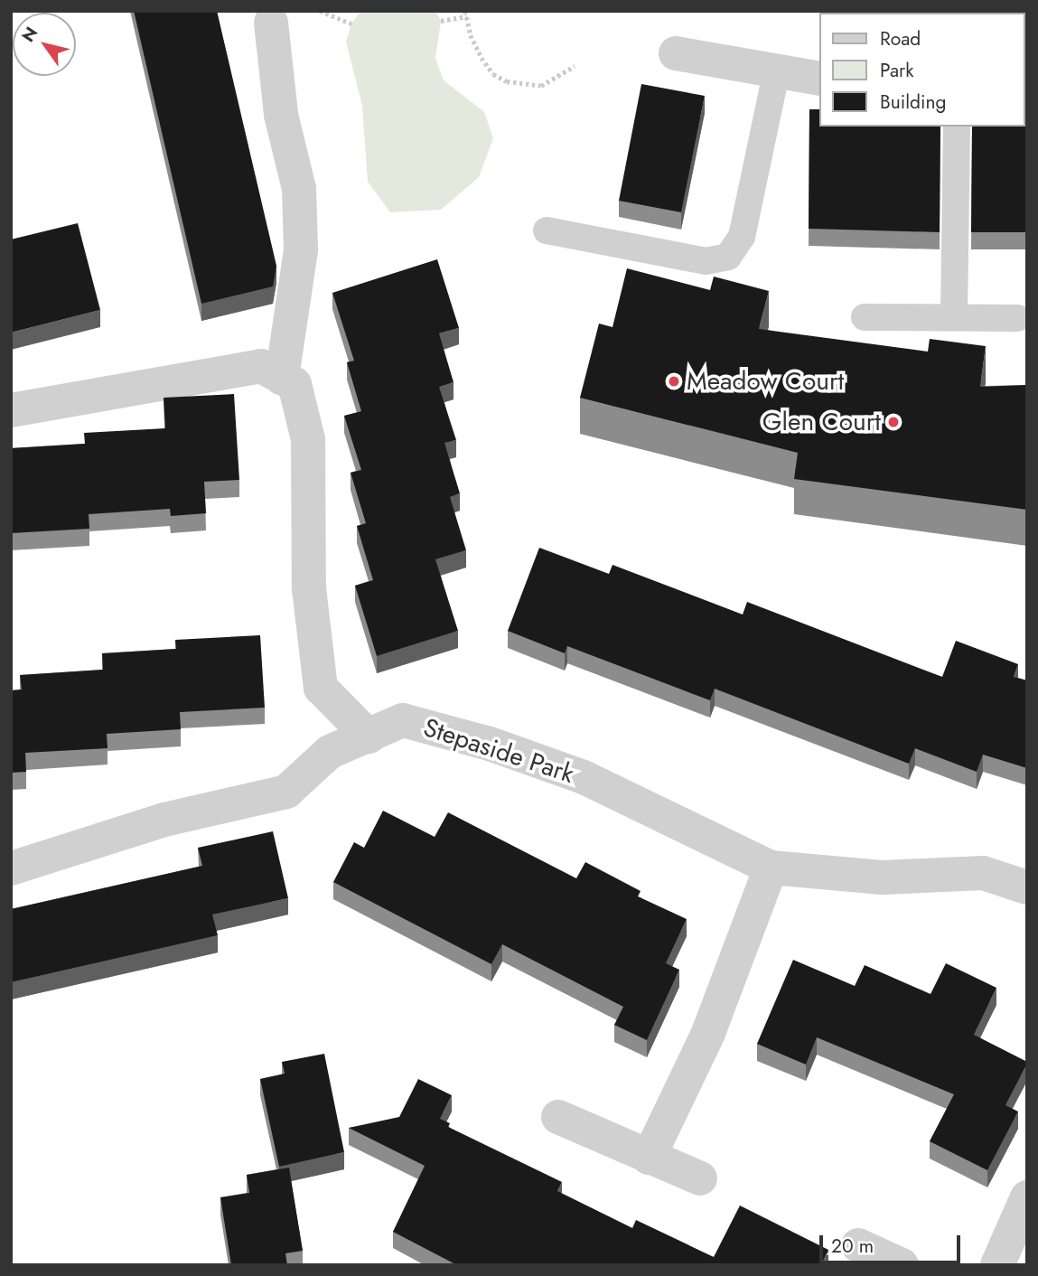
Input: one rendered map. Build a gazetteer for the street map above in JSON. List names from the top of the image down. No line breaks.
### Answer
{"streets":{"street":["Stepaside Park"]},"places":["Meadow Court","Glen Court"],"legend":["Road","Park","Building"],"scale_bar":"20 m","north":"top left"}
